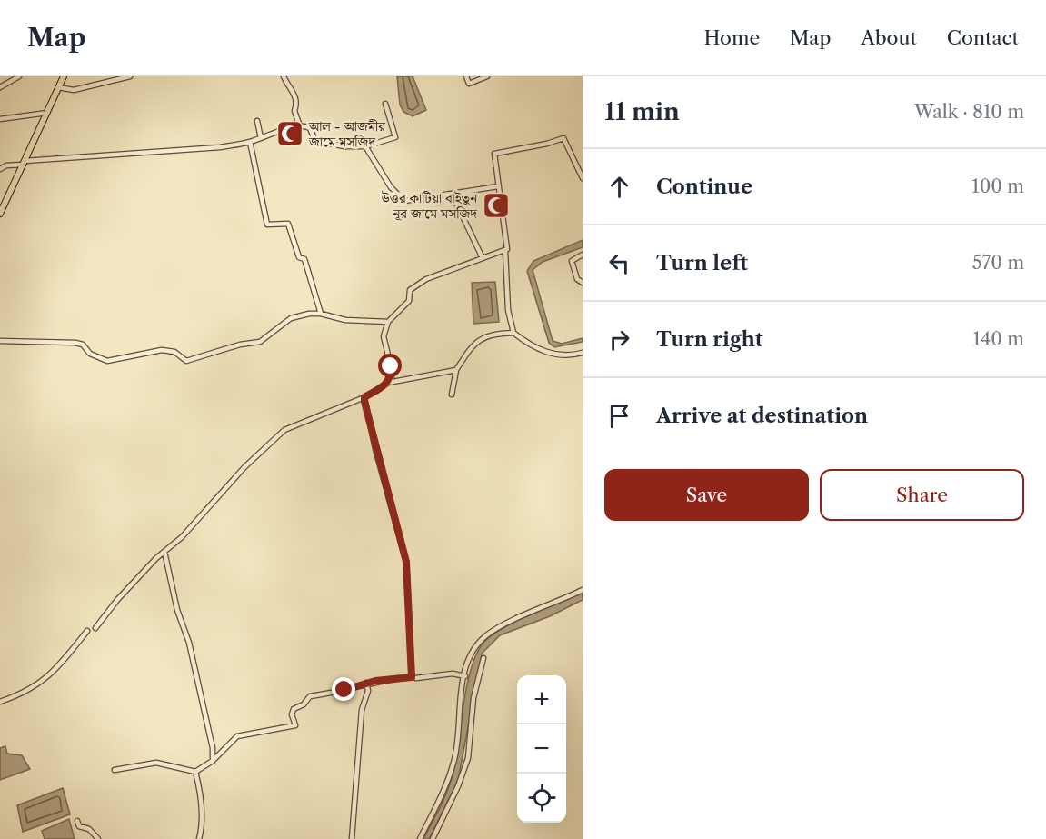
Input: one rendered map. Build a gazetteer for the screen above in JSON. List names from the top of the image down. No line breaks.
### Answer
{"places":{"mosque":["আল - আজমীর জামে মসজিদ","উত্তর কাটিয়া বাইতুন নূর জামে মসজিদ"]},"page":{"header":"Map","nav":["Home","Map","About","Contact"],"heading":["11 min","Walk · 810 m"],"list":[["Continue","100 m"],["Turn left","570 m"],["Turn right","140 m"],"Arrive at destination"],"buttons":["Save","Share"],"map_buttons":["+","−"]}}
